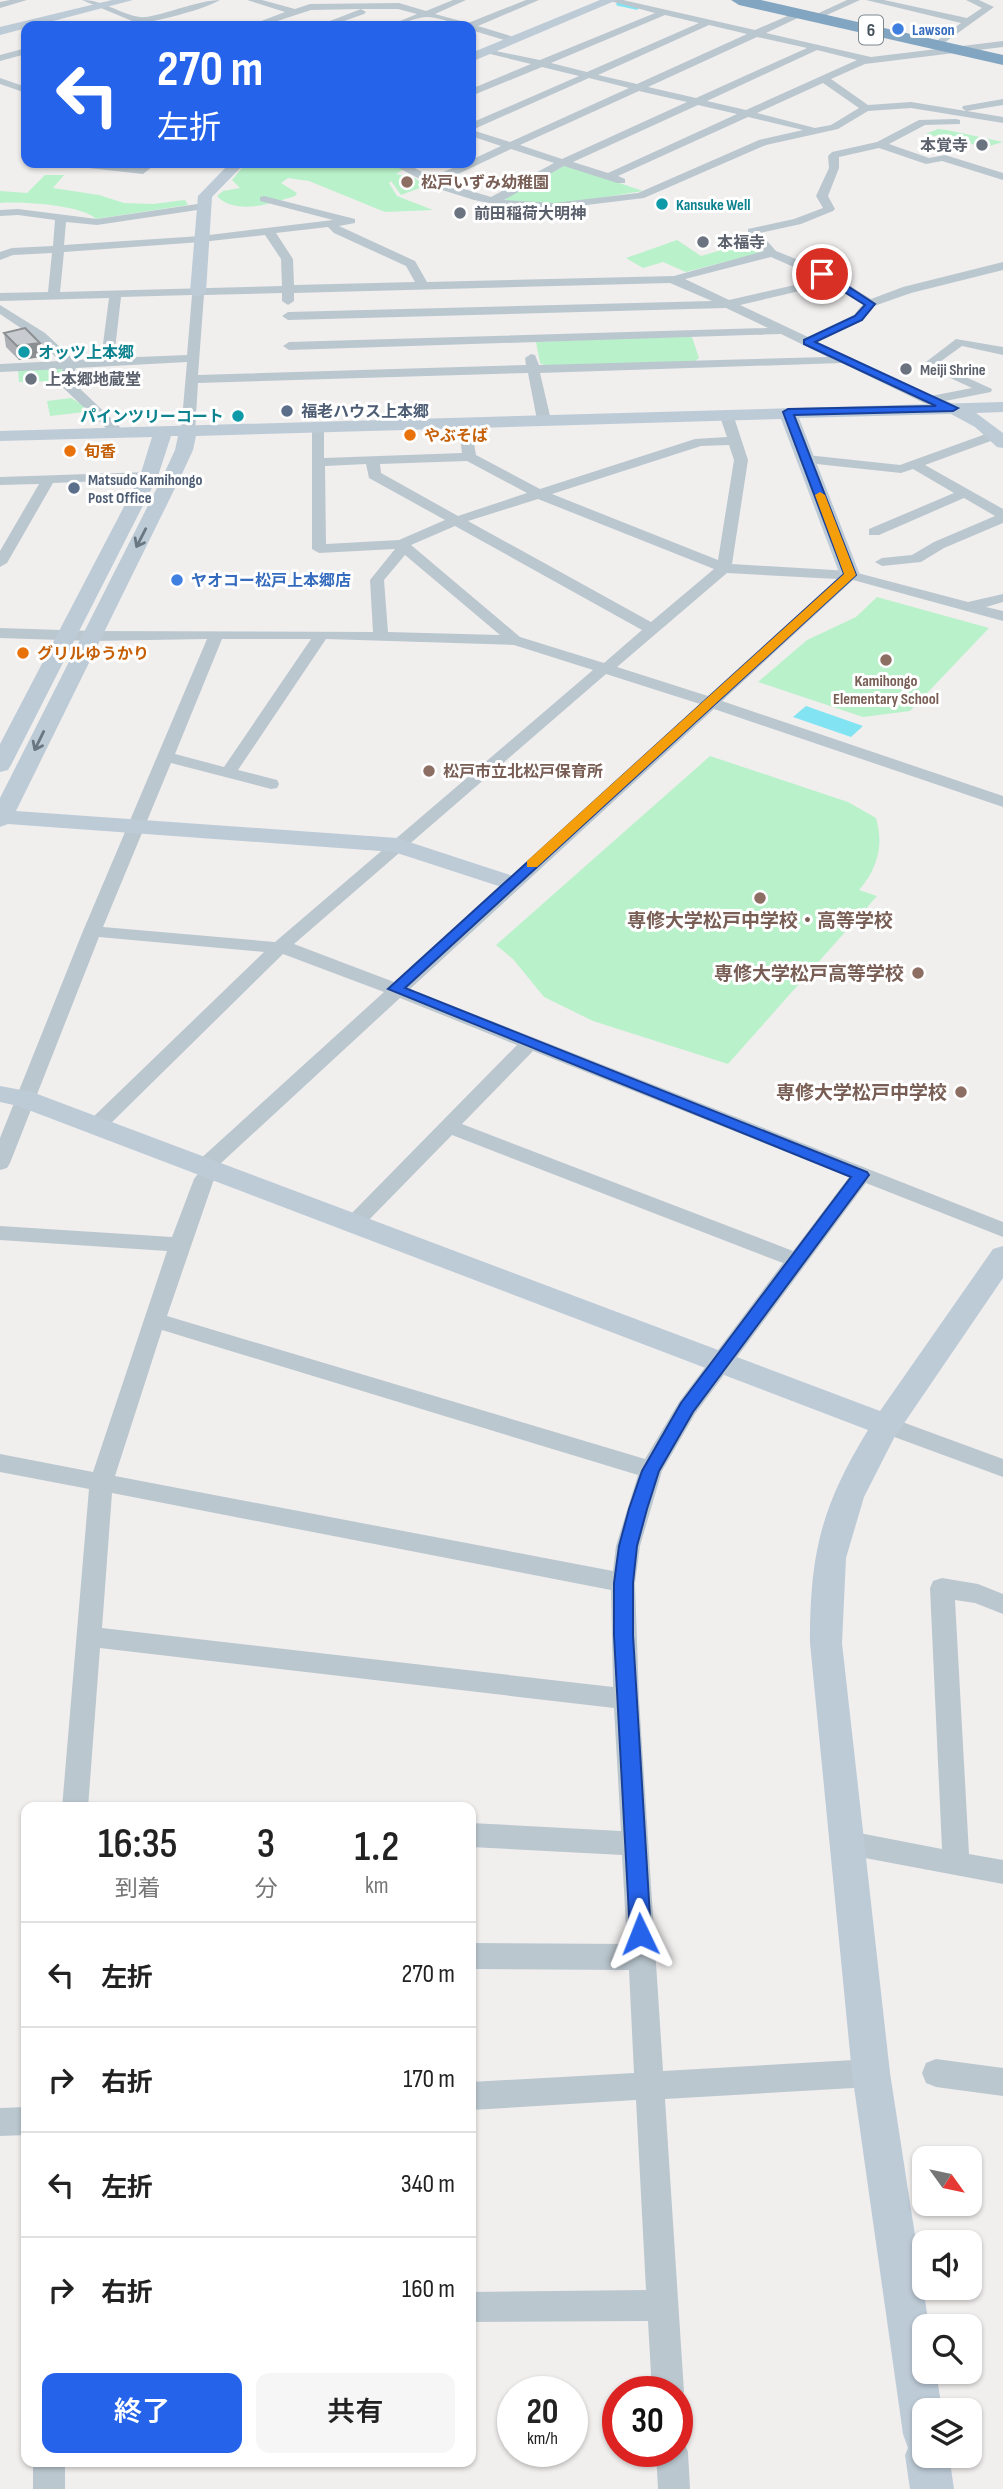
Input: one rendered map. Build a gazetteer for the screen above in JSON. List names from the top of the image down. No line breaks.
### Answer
{"streets":{"highway":["6"]},"places":["Lawson","本覚寺","松戸いずみ幼稚園","Kansuke Well","前田稲荷大明神","本福寺","オッツ上本郷","Meiji Shrine","上本郷地蔵堂","福老ハウス上本郷","パインツリーコート","やぶそば","旬香","Matsudo Kamihongo Post Office","ヤオコー松戸上本郷店","グリルゆうかり","Kamihongo Elementary School","松戸市立北松戸保育所","専修大学松戸中学校・高等学校","専修大学松戸高等学校","専修大学松戸中学校"],"north":"bottom right","page":{"turn":["270 m","左折"],"eta":["16:35","到着","3","分","1.2","km"],"list":[{"name":"左折","value":"270 m"},{"name":"右折","value":"170 m"},{"name":"左折","value":"340 m"},{"name":"右折","value":"160 m"}],"buttons":["終了","共有"],"speed":"20 km/h","limit":"30"}}
